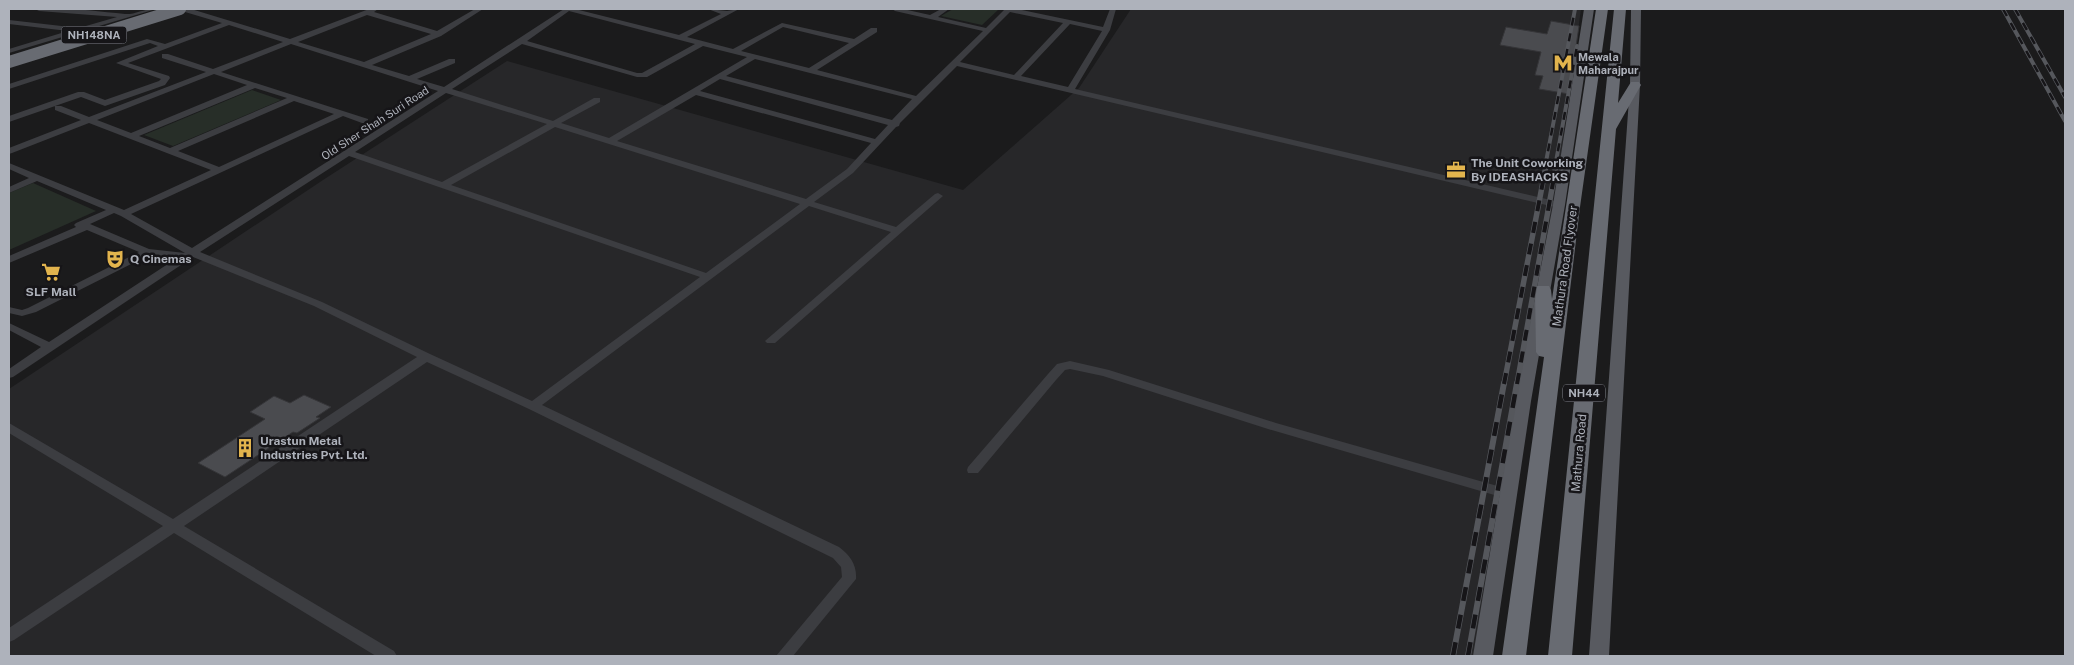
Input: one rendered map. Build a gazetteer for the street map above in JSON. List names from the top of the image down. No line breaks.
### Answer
{"streets":{"highway":["NH148NA","Mathura Road Flyover","NH44","Mathura Road"],"street":["Old Sher Shah Suri Road"]},"crossings":[["Mathura Road Flyover","NH44"],["NH44","Mathura Road"]],"places":{"metro station":["Mewala Maharajpur"],"office":["The Unit Coworking By IDEASHACKS"],"theatre":["Q Cinemas"],"supermarket":["SLF Mall"],"building":["Urastun Metal Industries Pvt. Ltd."]}}
